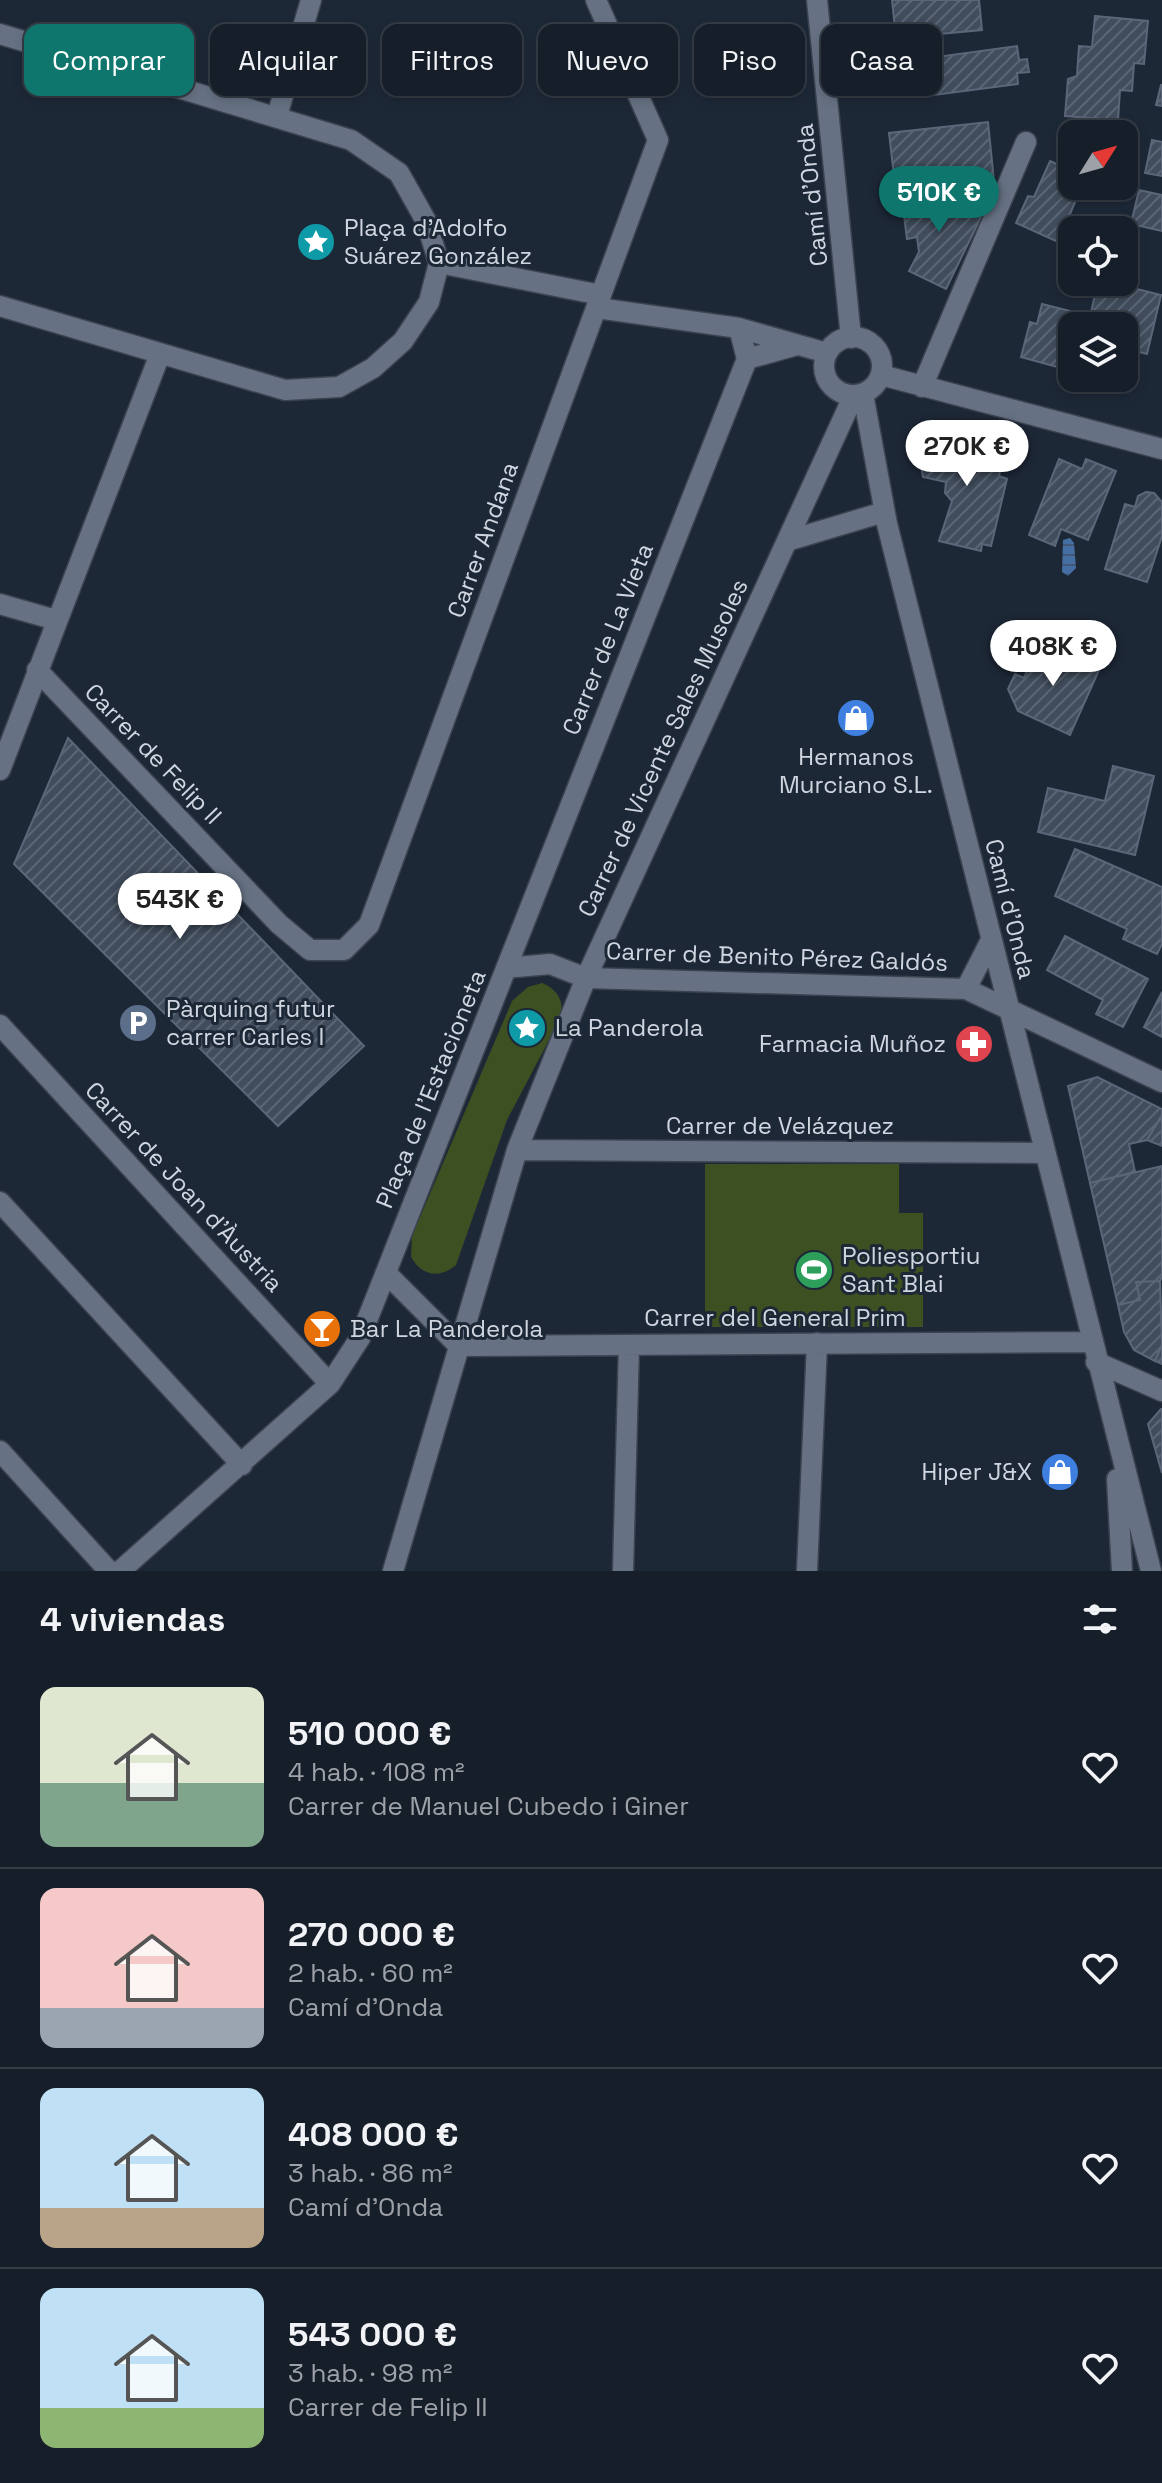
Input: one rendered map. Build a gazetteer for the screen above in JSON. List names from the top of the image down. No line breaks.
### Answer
{"streets":{"street":["Camí d'Onda","Carrer Andana","Carrer de La Vieta","Carrer de Vicente Sales Musoles","Carrer de Felip II","Carrer de Benito Pérez Galdós","Plaça de l'Estacioneta","Carrer de Velázquez","Carrer de Joan d'Àustria","Carrer del General Prim"]},"crossings":[["Camí d'Onda","Carrer de Vicente Sales Musoles"],["Camí d'Onda","Carrer de Benito Pérez Galdós"],["Camí d'Onda","Carrer de Velázquez"],["Camí d'Onda","Carrer del General Prim"],["Carrer Andana","Carrer de Felip II"],["Carrer de La Vieta","Plaça de l'Estacioneta"],["Carrer de Vicente Sales Musoles","Carrer de Benito Pérez Galdós"],["Carrer de Vicente Sales Musoles","Plaça de l'Estacioneta"],["Carrer de Benito Pérez Galdós","Plaça de l'Estacioneta"],["Plaça de l'Estacioneta","Carrer de Joan d'Àustria"]],"places":{"place":["Plaça d'Adolfo Suárez González","La Panderola"],"shop":["Hermanos Murciano S.L.","Hiper J&X"],"parking":["Pàrquing futur carrer Carles I"],"pharmacy":["Farmacia Muñoz"],"sports":["Poliesportiu Sant Blai"],"bar":["Bar La Panderola"]},"north":"top right","page":{"chip":["Comprar","Alquilar","Filtros","Nuevo","Piso","Casa"],"price":["510K €","270K €","408K €","543K €"],"heading":"4 viviendas","list":[{"name":"510 000 €","note":"4 hab. · 108 m² · Carrer de Manuel Cubedo i Giner"},{"name":"270 000 €","note":"2 hab. · 60 m² · Camí d'Onda"},{"name":"408 000 €","note":"3 hab. · 86 m² · Camí d'Onda"},{"name":"543 000 €","note":"3 hab. · 98 m² · Carrer de Felip II"}]}}
